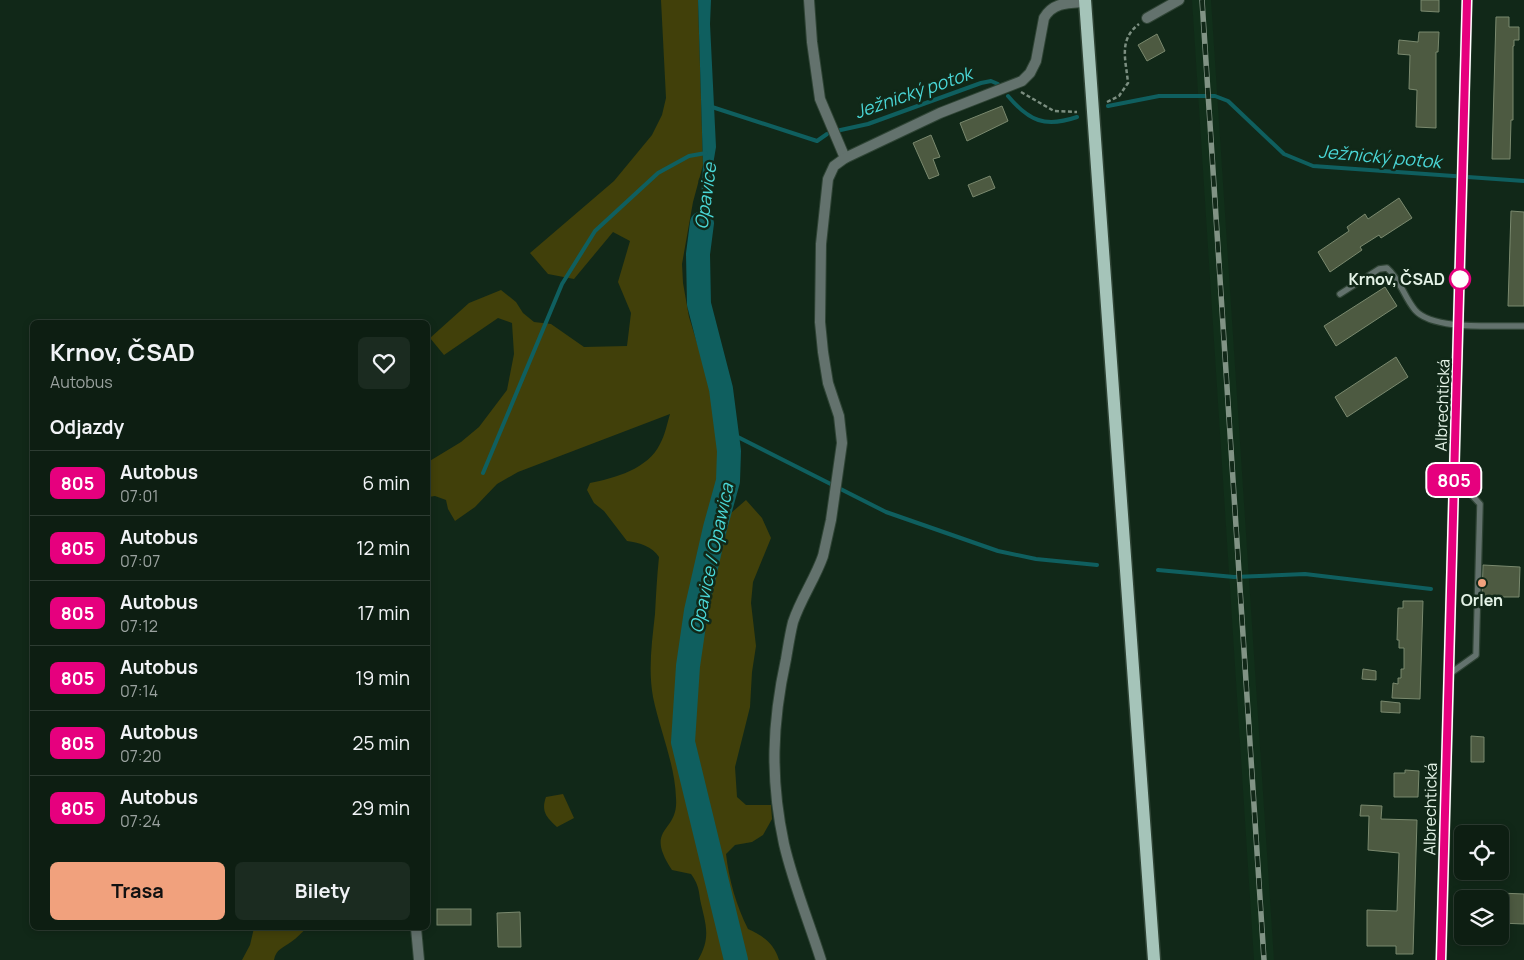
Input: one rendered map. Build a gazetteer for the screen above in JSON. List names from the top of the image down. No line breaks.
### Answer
{"streets":{"main road":["Albrechtická"]},"water":["Ježnický potok","Opavice","Opavice / Opawica"],"places":["Krnov, ČSAD","Orlen"],"lines":["bus line 805"],"page":{"on_map":"805","heading":[["Krnov, ČSAD","Autobus"],"Odjazdy"],"list":[{"mark":"805","name":"Autobus","note":"07:01","value":"6 min"},{"mark":"805","name":"Autobus","note":"07:07","value":"12 min"},{"mark":"805","name":"Autobus","note":"07:12","value":"17 min"},{"mark":"805","name":"Autobus","note":"07:14","value":"19 min"},{"mark":"805","name":"Autobus","note":"07:20","value":"25 min"},{"mark":"805","name":"Autobus","note":"07:24","value":"29 min"}],"buttons":["Trasa","Bilety"]}}
